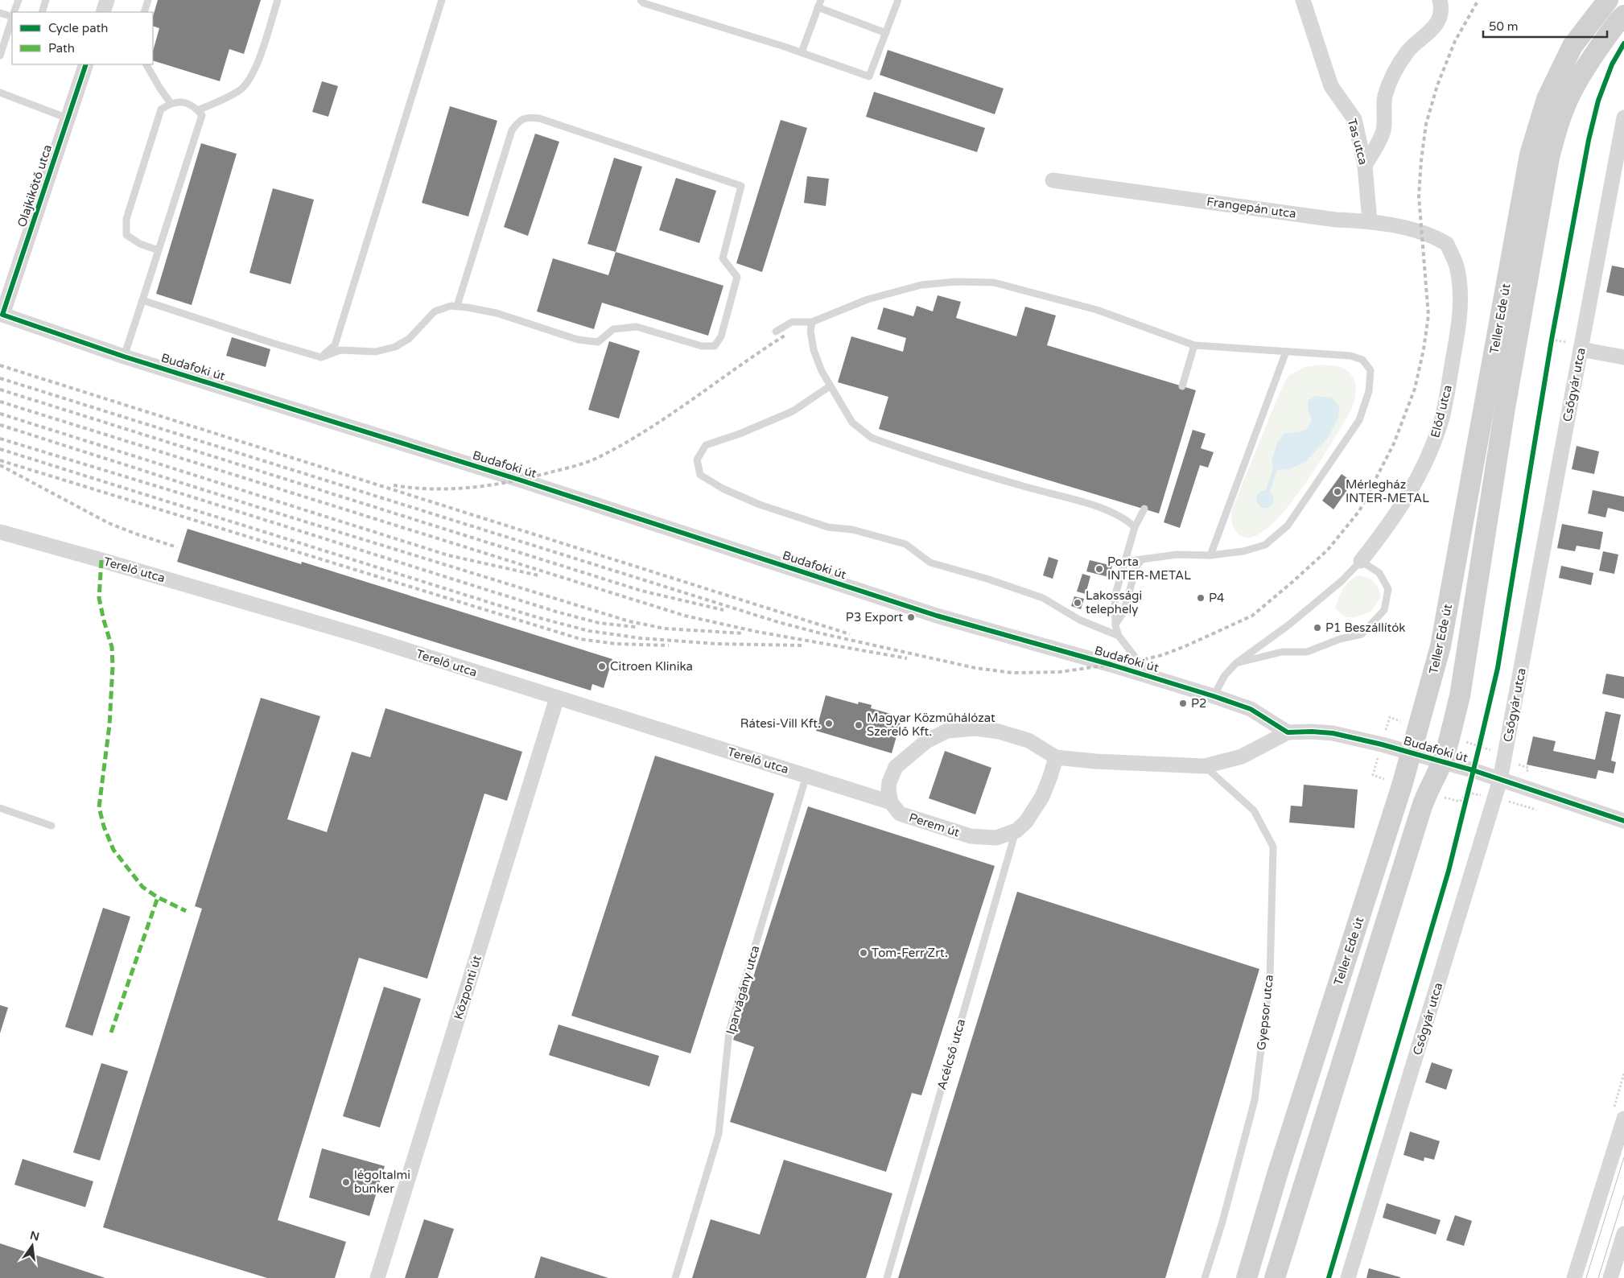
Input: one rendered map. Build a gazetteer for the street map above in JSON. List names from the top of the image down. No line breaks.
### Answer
{"streets":{"main road":["Teller Ede út"],"street":["Tas utca","Olajkikötő utca","Frangepán utca","Budafoki út","Csőgyár utca","Előd utca","Terelő utca","Perem út","Központi út"],"lane":["Iparvágány utca","Gyepsor utca","Acélcső utca"]},"crossings":[["Tas utca","Frangepán utca"],["Olajkikötő utca","Budafoki út"],["Frangepán utca","Előd utca"],["Teller Ede út","Budafoki út"],["Budafoki út","Csőgyár utca"],["Terelő utca","Perem út"],["Terelő utca","Központi út"],["Terelő utca","Iparvágány utca"],["Terelő utca","Acélcső utca"],["Perem út","Acélcső utca"]],"places":["Mérlegház INTER-METAL","Porta INTER-METAL","P4","Lakossági telephely","P3 Export","P1 Beszállítók","Citroen Klinika","P2","Rátesi-Vill Kft.","Magyar Közműhálózat Szerelő Kft.","Tom-Ferr Zrt.","légoltalmi bunker"],"legend":["Cycle path","Path"],"scale_bar":"50 m","north":"top"}
